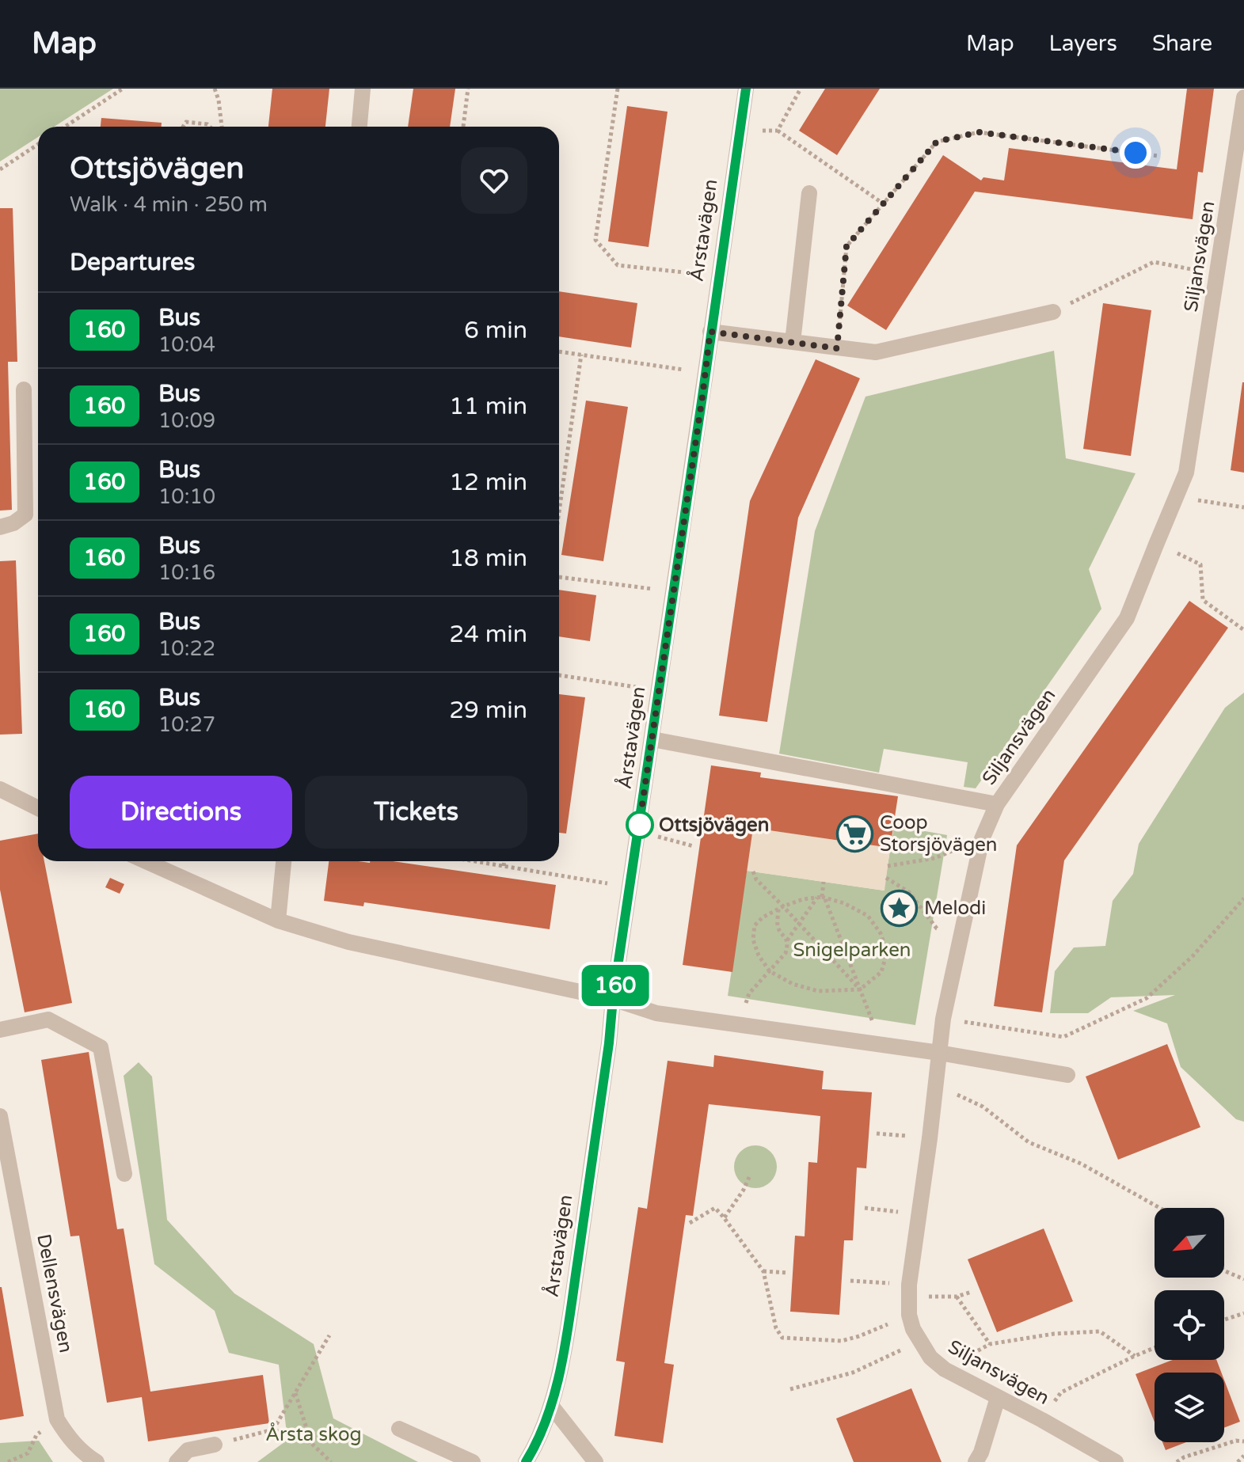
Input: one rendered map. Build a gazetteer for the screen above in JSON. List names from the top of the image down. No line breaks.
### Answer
{"streets":{"street":["Årstavägen","Siljansvägen","Dellensvägen"]},"parks":["Snigelparken","Årsta skog"],"places":{"other":["Ottsjövägen"],"supermarket":["Coop Storsjövägen"],"place":["Melodi"]},"lines":["bus line 160"],"north":"bottom left","page":{"header":"Map","nav":["Map","Layers","Share"],"on_map":"160","heading":[["Ottsjövägen","Walk · 4 min · 250 m"],"Departures"],"list":[{"mark":"160","name":"Bus","note":"10:04","value":"6 min"},{"mark":"160","name":"Bus","note":"10:09","value":"11 min"},{"mark":"160","name":"Bus","note":"10:10","value":"12 min"},{"mark":"160","name":"Bus","note":"10:16","value":"18 min"},{"mark":"160","name":"Bus","note":"10:22","value":"24 min"},{"mark":"160","name":"Bus","note":"10:27","value":"29 min"}],"buttons":["Directions","Tickets"]}}
